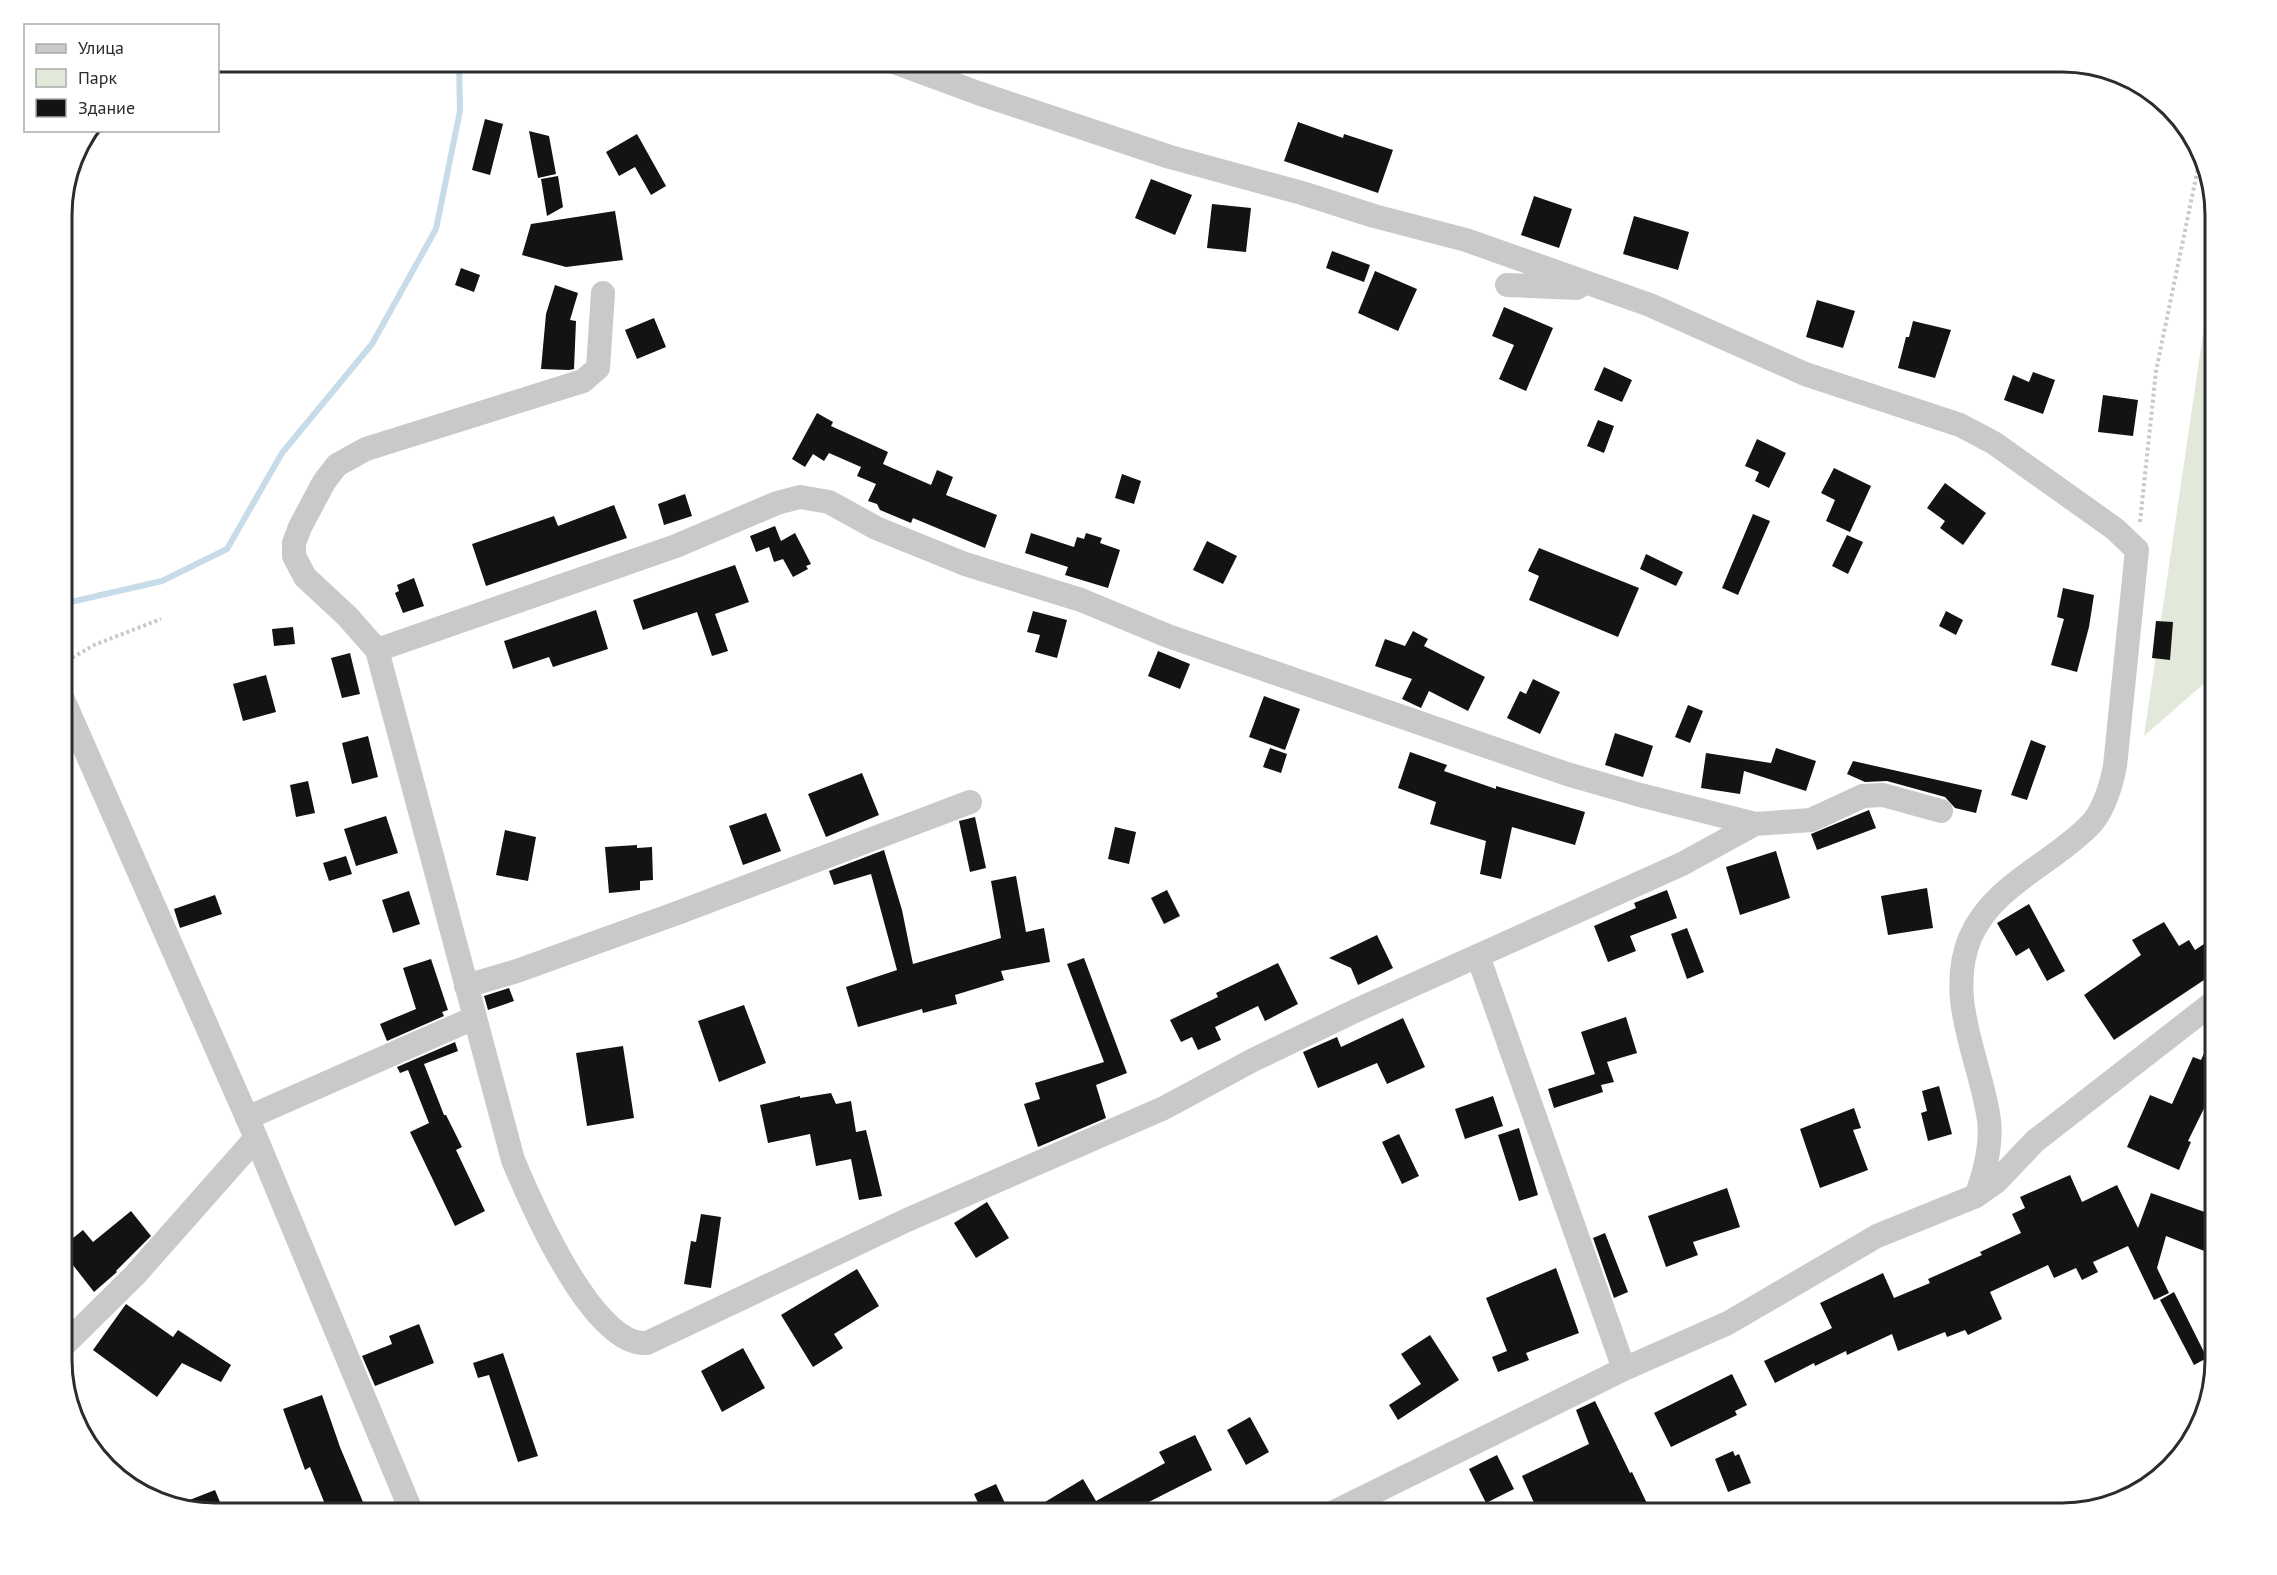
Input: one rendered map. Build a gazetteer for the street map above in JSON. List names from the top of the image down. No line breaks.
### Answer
{"legend":["Улица","Парк","Здание"]}
